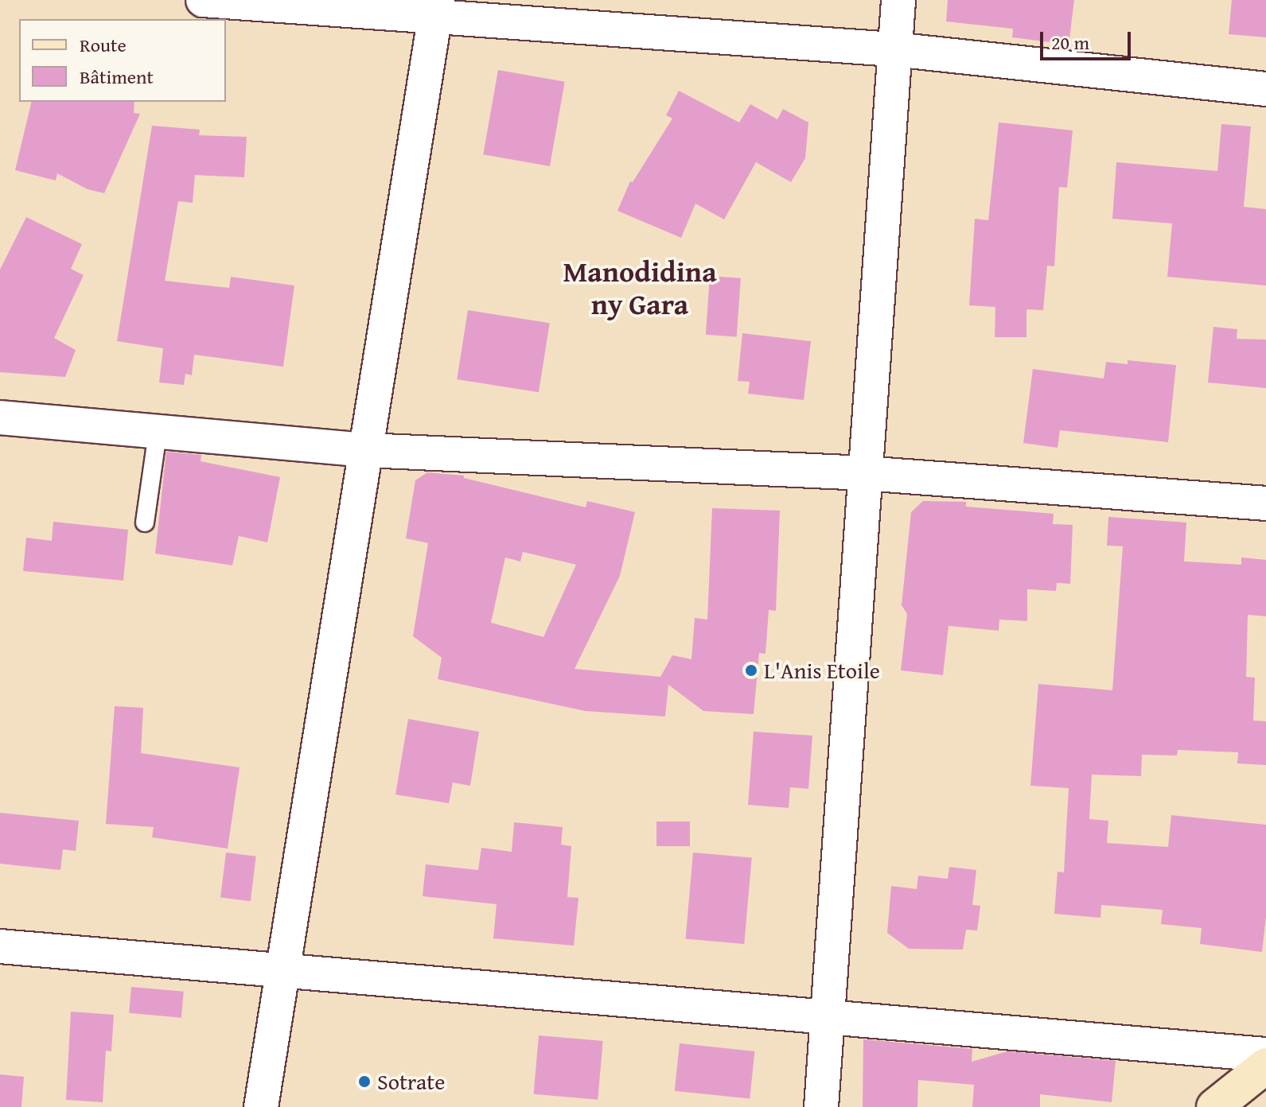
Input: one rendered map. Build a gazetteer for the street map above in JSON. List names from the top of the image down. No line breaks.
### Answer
{"districts":["Manodidina ny Gara"],"places":["L'Anis Etoile","Sotrate"],"legend":["Route","Bâtiment"],"scale_bar":"20 m"}
